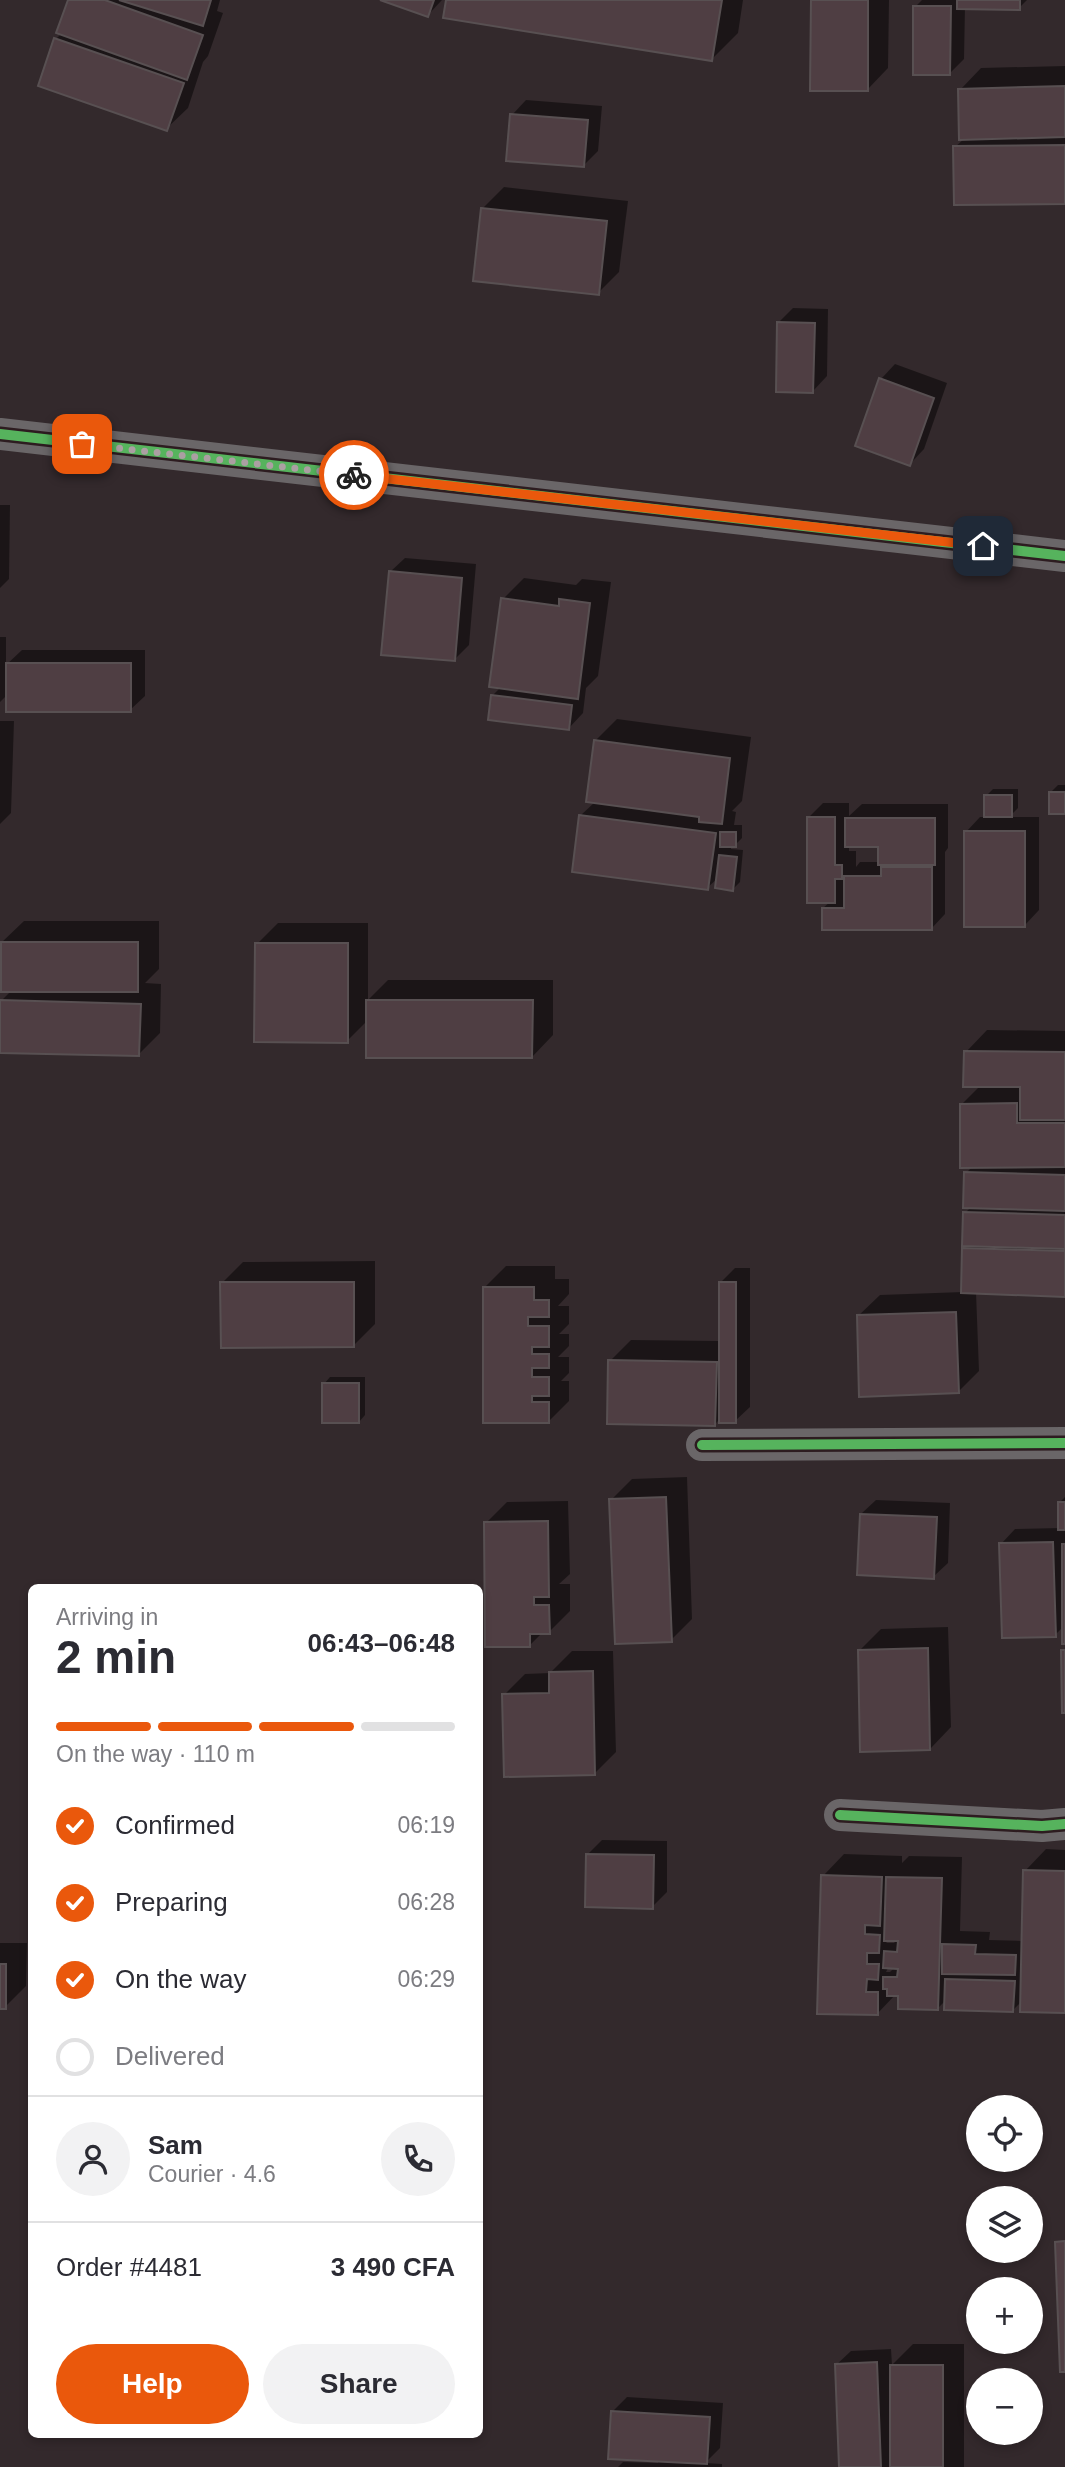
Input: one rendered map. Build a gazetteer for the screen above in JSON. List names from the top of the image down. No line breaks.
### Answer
{"page":{"heading":["2 min","Arriving in","06:43–06:48"],"panel":["Sam","Courier · 4.6","Order #4481","3 490 CFA"],"bar":"On the way · 110 m","list":[["Confirmed","06:19"],["Preparing","06:28"],["On the way","06:29"],"Delivered"],"map_buttons":["+","−"],"buttons":["Help","Share"]}}
